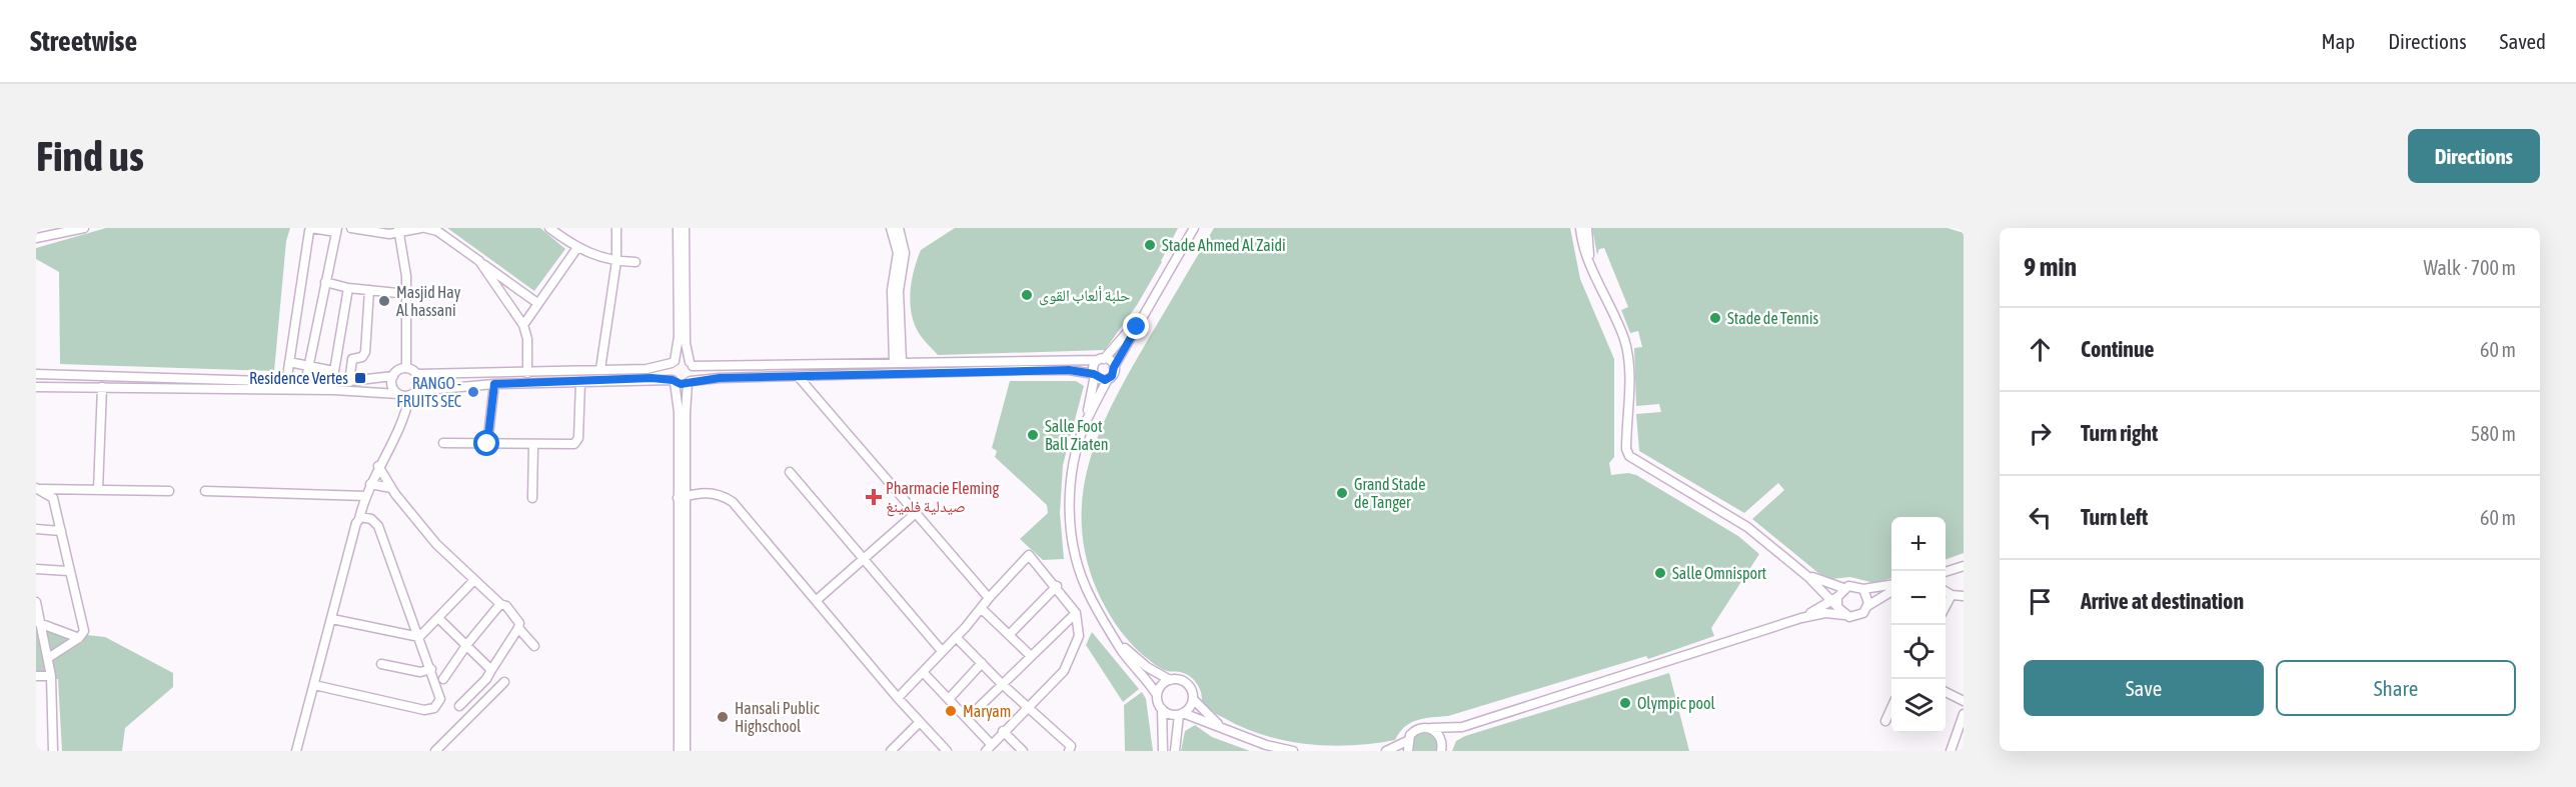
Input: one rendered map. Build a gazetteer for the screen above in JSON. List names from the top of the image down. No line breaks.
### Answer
{"places":{"other":["Stade Ahmed Al Zaidi","حلبة ألعاب القوى","Masjid Hay Al hassani","Stade de Tennis","RANGO - FRUITS SEC","Salle Foot Ball Ziaten","Grand Stade de Tanger","Salle Omnisport","Olympic pool","Maryam","Hansali Public Highschool"],"transit":["Residence Vertes"],"health":["Pharmacie Fleming صيدلية فلمينغ"]},"page":{"header":"Streetwise","nav":["Map","Directions","Saved"],"buttons":["Directions",["Save","Share"]],"title":"Find us","heading":["9 min","Walk · 700 m"],"list":[["Continue","60 m"],["Turn right","580 m"],["Turn left","60 m"],"Arrive at destination"],"map_buttons":["+","−"]}}
